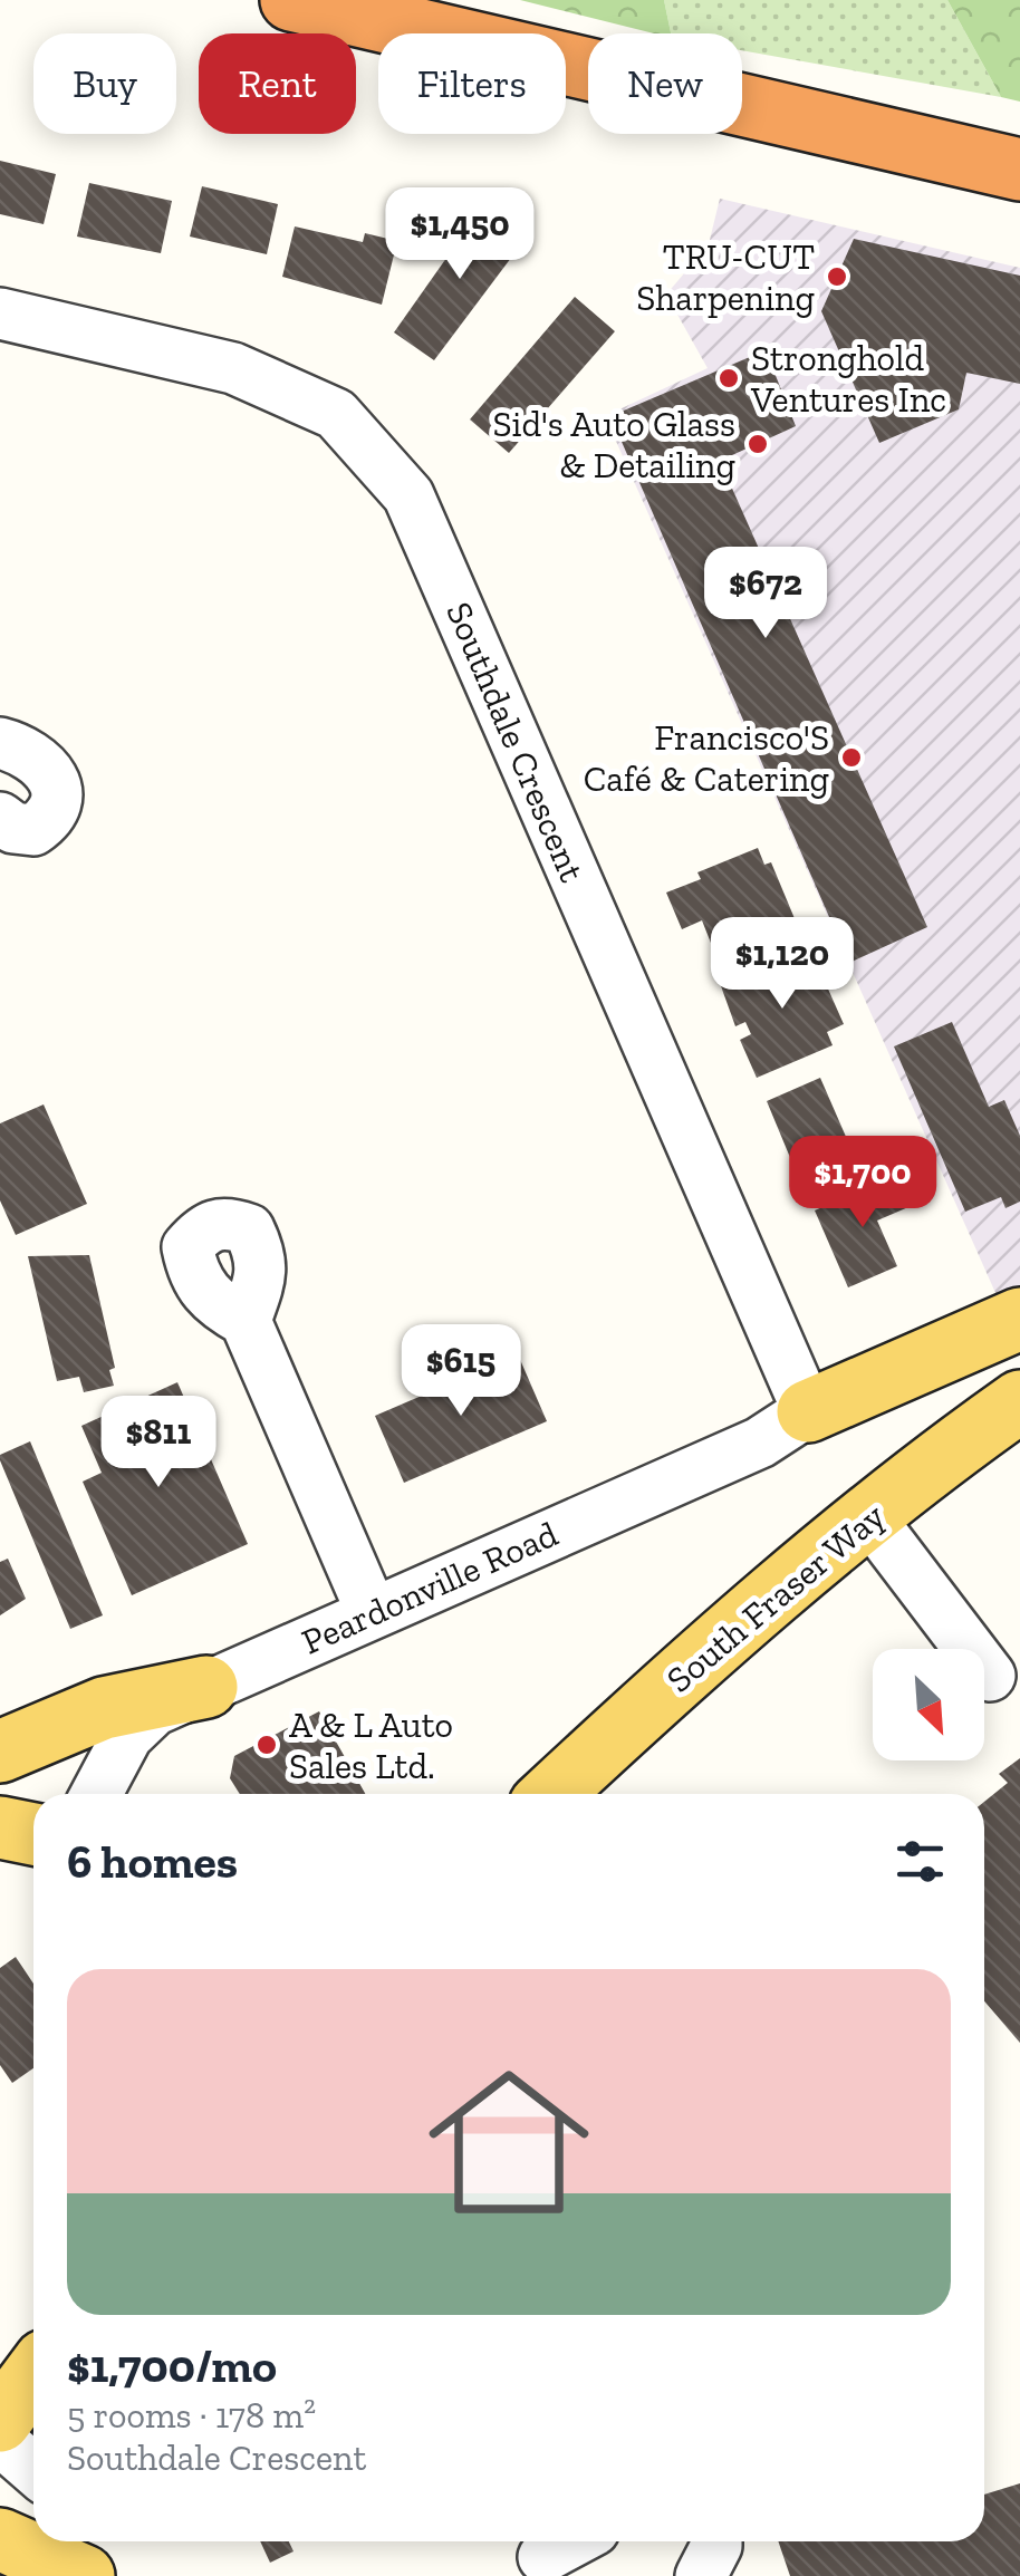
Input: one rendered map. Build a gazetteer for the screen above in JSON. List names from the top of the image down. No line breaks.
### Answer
{"streets":{"main road":["South Fraser Way"],"street":["Southdale Crescent","Peardonville Road"]},"crossings":[["Southdale Crescent","Peardonville Road"]],"places":["TRU-CUT Sharpening","Stronghold Ventures Inc","Sid's Auto Glass & Detailing","Francisco'S Café & Catering","A & L Auto Sales Ltd."],"north":"bottom right","page":{"chip":["Buy","Rent","Filters","New"],"price":["$1,450","$672","$1,120","$1,700","$615","$811"],"heading":"6 homes","list":[{"name":"$1,700/mo","note":"5 rooms · 178 m² · Southdale Crescent"}]}}
